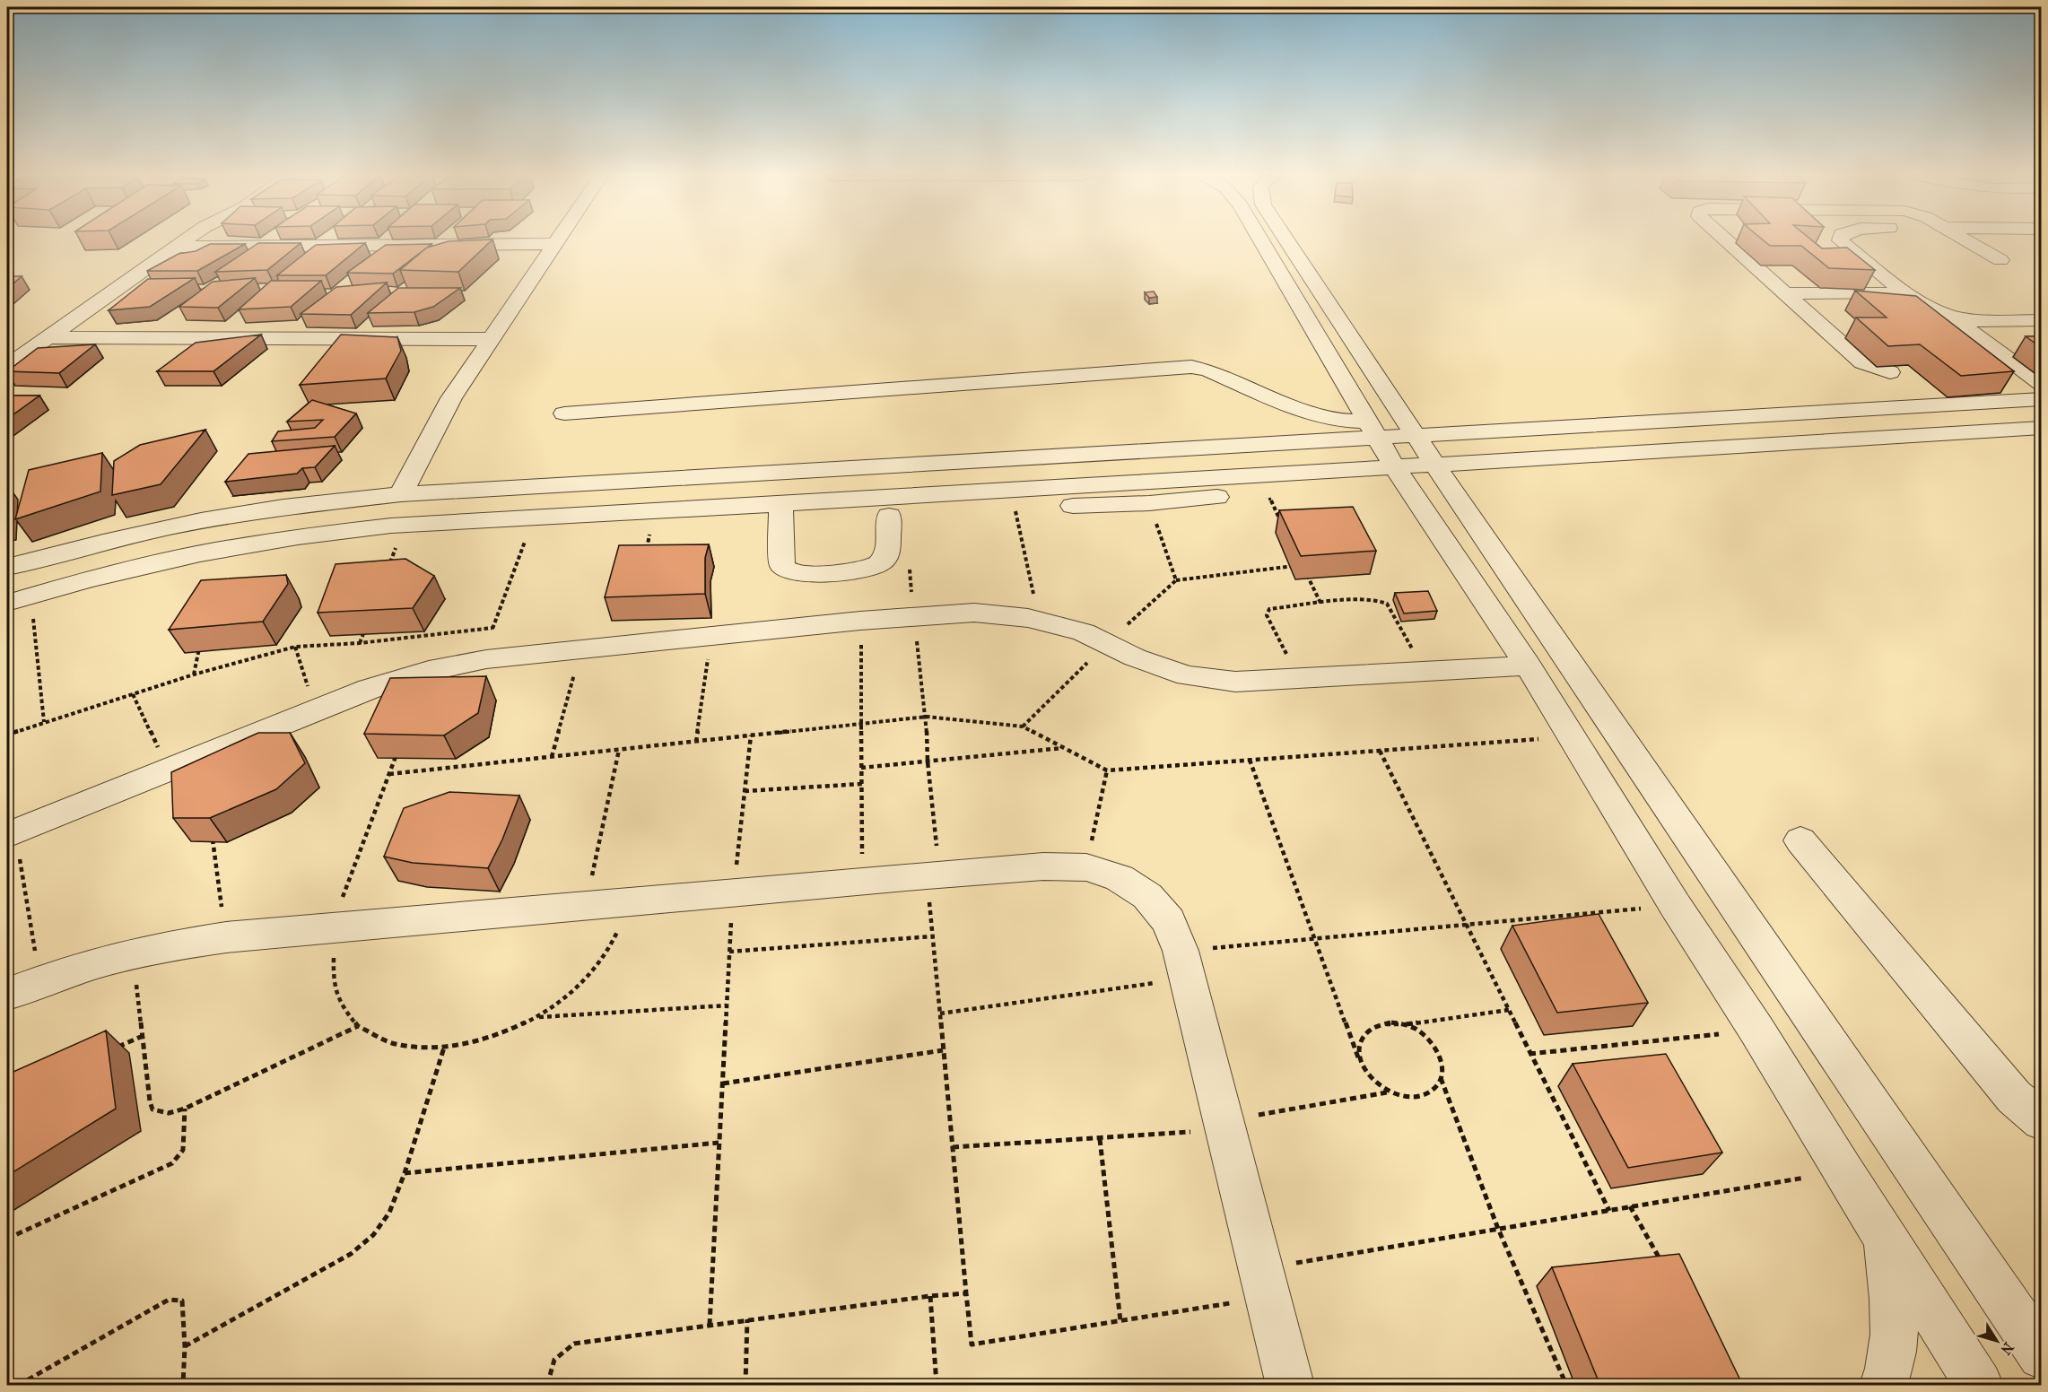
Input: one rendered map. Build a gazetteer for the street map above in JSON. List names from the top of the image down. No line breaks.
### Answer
{"north":"bottom right"}
